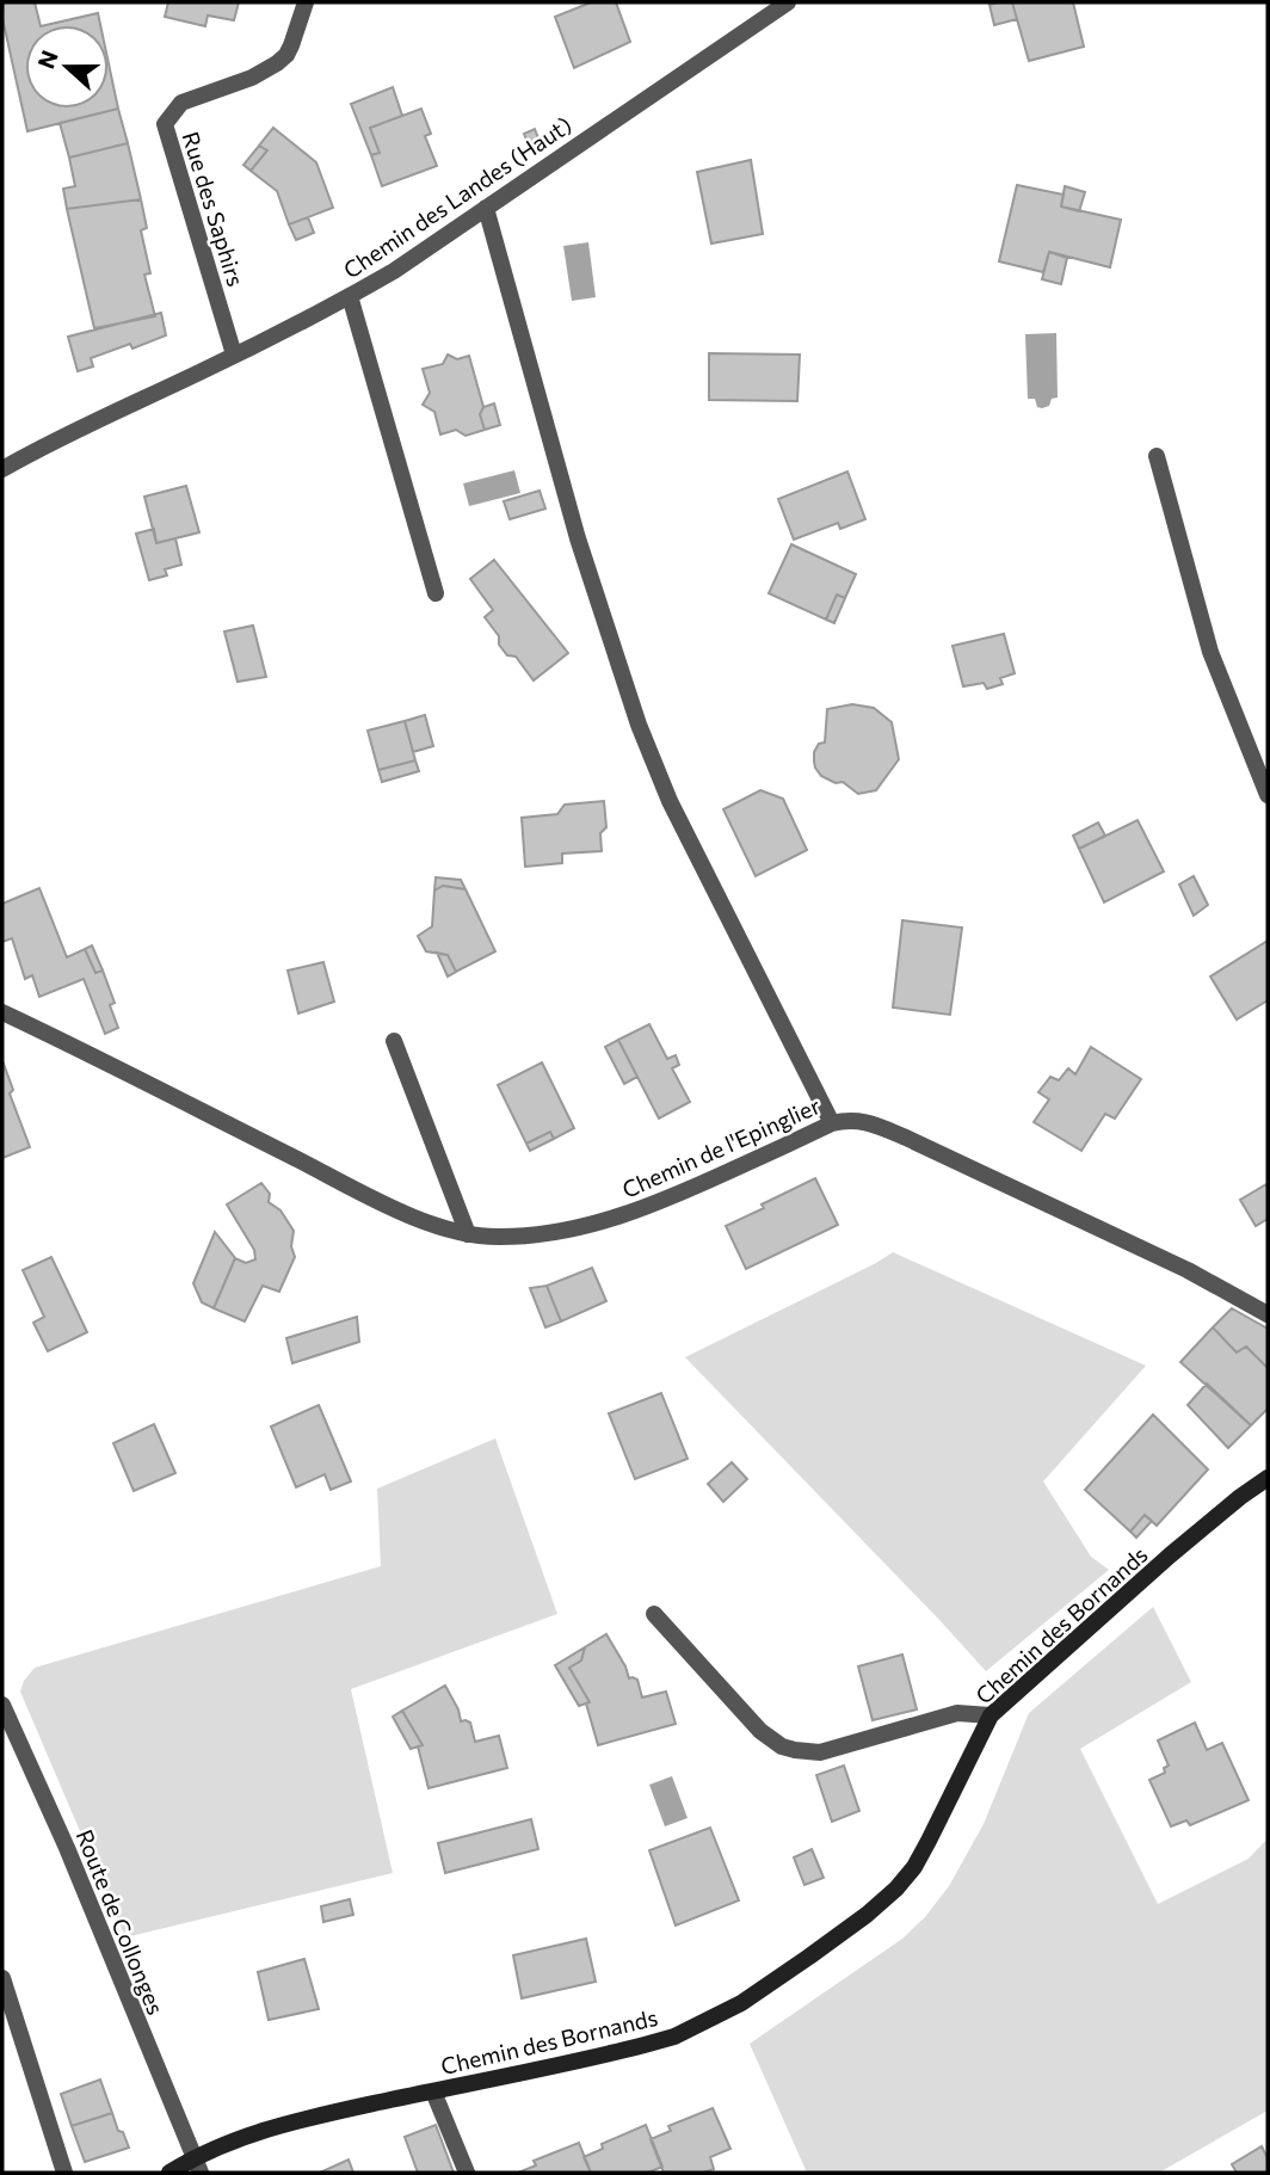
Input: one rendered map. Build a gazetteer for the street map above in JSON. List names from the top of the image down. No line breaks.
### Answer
{"streets":{"street":["Chemin des Landes (Haut)","Rue des Saphirs","Chemin de l'Epinglier","Chemin des Bornands","Route de Collonges"]},"crossings":[["Chemin des Landes (Haut)","Rue des Saphirs"],["Chemin des Bornands","Route de Collonges"]],"north":"left"}
